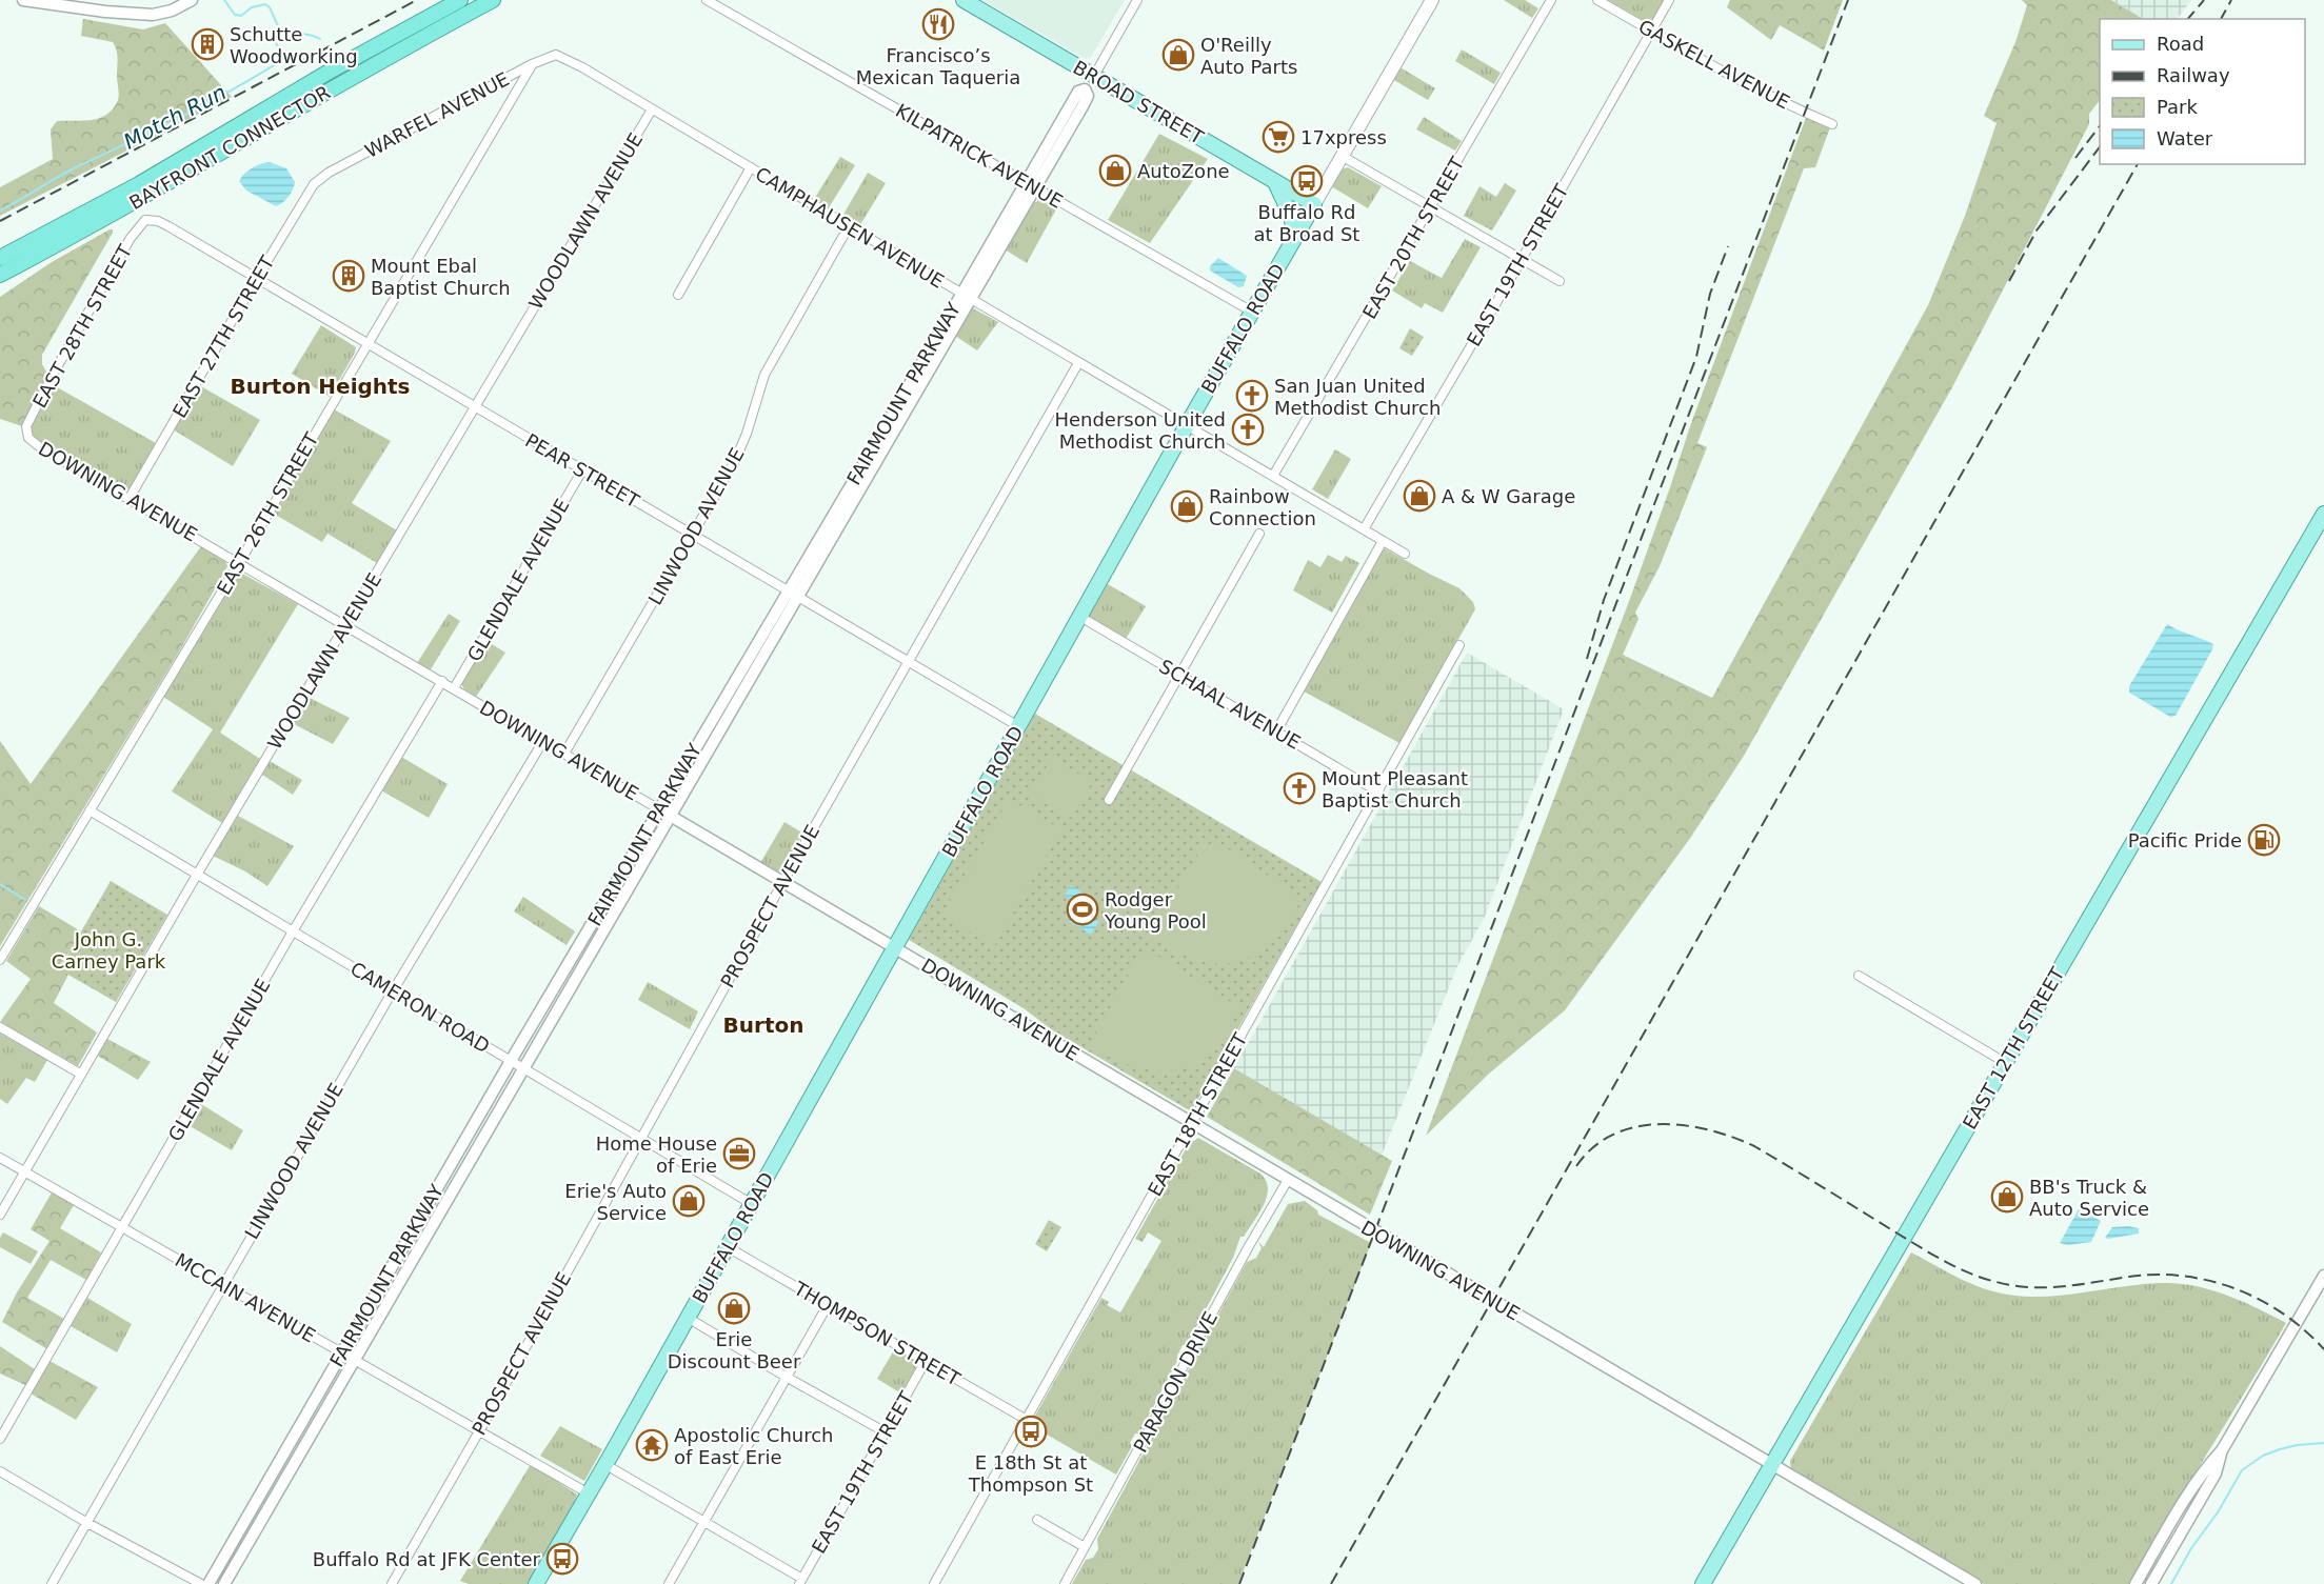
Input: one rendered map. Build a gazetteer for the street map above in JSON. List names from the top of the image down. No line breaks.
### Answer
{"streets":{"highway":["BAYFRONT CONNECTOR"],"main road":["BROAD STREET","BUFFALO ROAD","EAST 12TH STREET"],"street":["GASKELL AVENUE","WARFEL AVENUE","KILPATRICK AVENUE","WOODLAWN AVENUE","CAMPHAUSEN AVENUE","EAST 20TH STREET","EAST 19TH STREET","EAST 28TH STREET","EAST 27TH STREET","FAIRMOUNT PARKWAY","PEAR STREET","DOWNING AVENUE","EAST 26TH STREET","LINWOOD AVENUE","GLENDALE AVENUE","SCHAAL AVENUE","PROSPECT AVENUE","CAMERON ROAD","EAST 18TH STREET","MCCAIN AVENUE","THOMPSON STREET","PARAGON DRIVE"]},"crossings":[["GASKELL AVENUE","EAST 19TH STREET"],["BROAD STREET","BUFFALO ROAD"],["BROAD STREET","FAIRMOUNT PARKWAY"],["WARFEL AVENUE","CAMPHAUSEN AVENUE"],["WARFEL AVENUE","EAST 27TH STREET"],["WARFEL AVENUE","EAST 26TH STREET"],["KILPATRICK AVENUE","BUFFALO ROAD"],["KILPATRICK AVENUE","FAIRMOUNT PARKWAY"],["WOODLAWN AVENUE","CAMPHAUSEN AVENUE"],["WOODLAWN AVENUE","PEAR STREET"],["WOODLAWN AVENUE","DOWNING AVENUE"],["WOODLAWN AVENUE","CAMERON ROAD"],["WOODLAWN AVENUE","MCCAIN AVENUE"],["CAMPHAUSEN AVENUE","EAST 20TH STREET"],["CAMPHAUSEN AVENUE","EAST 19TH STREET"],["CAMPHAUSEN AVENUE","BUFFALO ROAD"],["CAMPHAUSEN AVENUE","FAIRMOUNT PARKWAY"],["CAMPHAUSEN AVENUE","LINWOOD AVENUE"],["CAMPHAUSEN AVENUE","PROSPECT AVENUE"],["EAST 19TH STREET","THOMPSON STREET"],["EAST 28TH STREET","PEAR STREET"],["EAST 28TH STREET","DOWNING AVENUE"],["BUFFALO ROAD","PEAR STREET"],["BUFFALO ROAD","DOWNING AVENUE"],["BUFFALO ROAD","SCHAAL AVENUE"],["BUFFALO ROAD","CAMERON ROAD"],["BUFFALO ROAD","MCCAIN AVENUE"],["BUFFALO ROAD","THOMPSON STREET"],["EAST 27TH STREET","PEAR STREET"],["EAST 27TH STREET","DOWNING AVENUE"],["FAIRMOUNT PARKWAY","PEAR STREET"],["FAIRMOUNT PARKWAY","DOWNING AVENUE"],["FAIRMOUNT PARKWAY","CAMERON ROAD"],["FAIRMOUNT PARKWAY","MCCAIN AVENUE"],["PEAR STREET","EAST 26TH STREET"],["PEAR STREET","LINWOOD AVENUE"],["PEAR STREET","GLENDALE AVENUE"],["PEAR STREET","PROSPECT AVENUE"],["DOWNING AVENUE","EAST 26TH STREET"],["DOWNING AVENUE","LINWOOD AVENUE"],["DOWNING AVENUE","GLENDALE AVENUE"],["DOWNING AVENUE","PROSPECT AVENUE"],["DOWNING AVENUE","EAST 12TH STREET"],["DOWNING AVENUE","EAST 18TH STREET"],["DOWNING AVENUE","PARAGON DRIVE"],["EAST 26TH STREET","CAMERON ROAD"],["LINWOOD AVENUE","CAMERON ROAD"],["LINWOOD AVENUE","MCCAIN AVENUE"],["GLENDALE AVENUE","CAMERON ROAD"],["GLENDALE AVENUE","MCCAIN AVENUE"],["SCHAAL AVENUE","EAST 18TH STREET"],["PROSPECT AVENUE","CAMERON ROAD"],["PROSPECT AVENUE","MCCAIN AVENUE"],["EAST 18TH STREET","THOMPSON STREET"]],"districts":["Burton Heights","Burton"],"water":["Motch Run"],"parks":["John G. Carney Park"],"places":{"restaurant":["Francisco’s Mexican Taqueria"],"building":["Schutte Woodworking","Mount Ebal Baptist Church"],"shop":["O'Reilly Auto Parts","AutoZone","A & W Garage","Rainbow Connection","BB's Truck & Auto Service","Erie's Auto Service","Erie Discount Beer"],"supermarket":["17xpress"],"bus stop":["Buffalo Rd at Broad St","E 18th St at Thompson St","Buffalo Rd at JFK Center"],"church":["San Juan United Methodist Church","Henderson United Methodist Church","Mount Pleasant Baptist Church"],"fuel station":["Pacific Pride"],"sports":["Rodger Young Pool"],"office":["Home House of Erie"],"temple":["Apostolic Church of East Erie"]},"legend":["Road","Railway","Park","Water"]}
